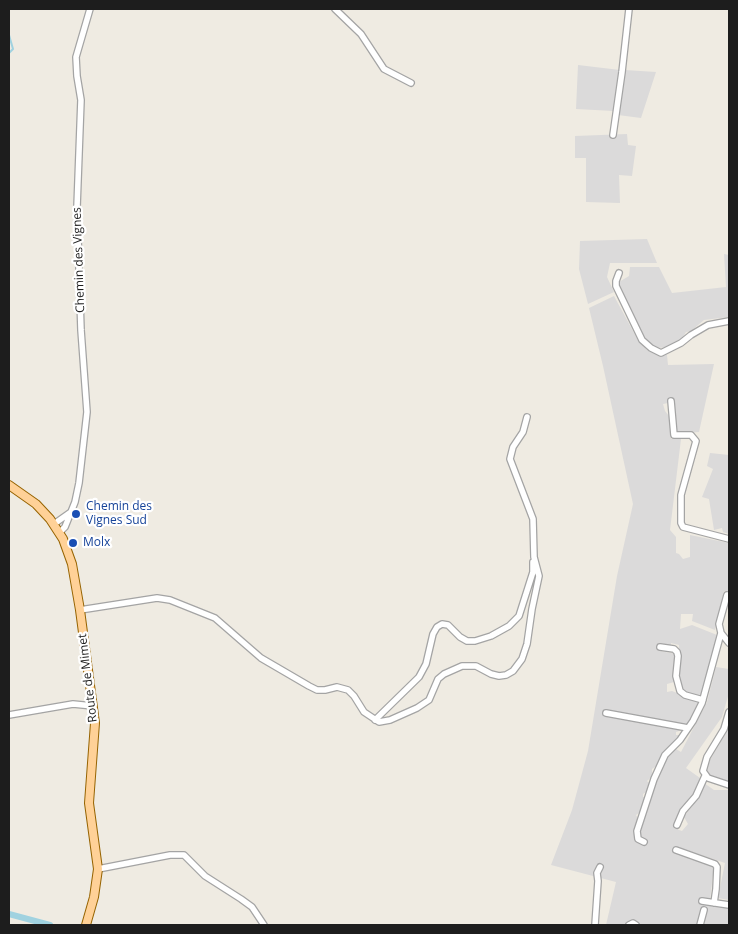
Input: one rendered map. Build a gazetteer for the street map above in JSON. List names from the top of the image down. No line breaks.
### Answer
{"streets":{"main road":["Route de Mimet"],"street":["Chemin des Vignes"]},"crossings":[["Chemin des Vignes","Route de Mimet"]],"places":["Chemin des Vignes Sud","Molx"]}
